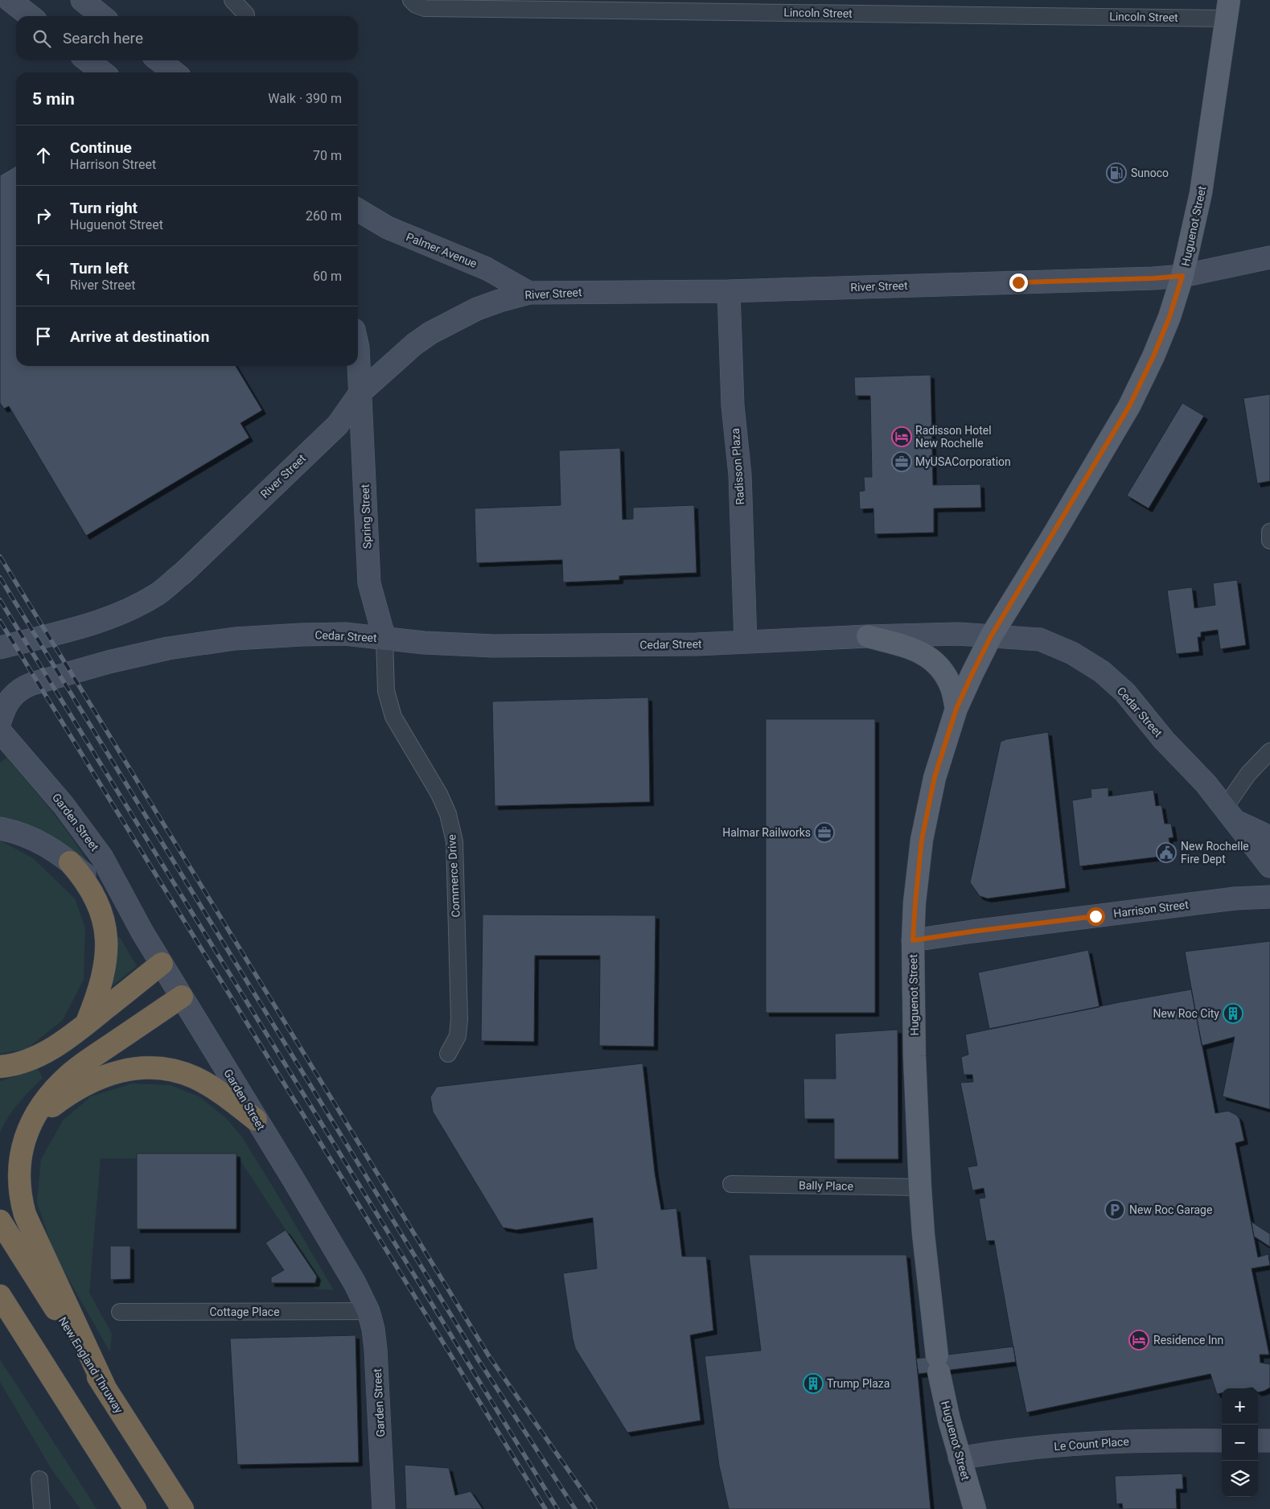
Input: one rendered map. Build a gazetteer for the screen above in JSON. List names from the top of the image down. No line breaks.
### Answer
{"streets":{"highway":["New England Thruway"],"main road":["Huguenot Street","Palmer Avenue","River Street","Radisson Plaza","Spring Street","Cedar Street","Garden Street","Harrison Street","Le Count Place"],"street":["Lincoln Street","Commerce Drive","Bally Place","Cottage Place"]},"crossings":[["Lincoln Street","Huguenot Street"],["Huguenot Street","River Street"],["Huguenot Street","Cedar Street"],["Huguenot Street","Harrison Street"],["Huguenot Street","Bally Place"],["Huguenot Street","Le Count Place"],["Palmer Avenue","River Street"],["River Street","Radisson Plaza"],["River Street","Spring Street"],["Radisson Plaza","Cedar Street"],["Spring Street","Cedar Street"],["Spring Street","Commerce Drive"],["Cedar Street","Commerce Drive"],["Garden Street","Cottage Place"]],"places":{"fuel station":["Sunoco"],"hotel":["Radisson Hotel New Rochelle","Residence Inn"],"office":["MyUSACorporation","Halmar Railworks"],"public building":["New Rochelle Fire Dept"],"building":["New Roc City","Trump Plaza"],"parking":["New Roc Garage"]},"page":{"search":"Search here","heading":["5 min","Walk · 390 m"],"list":[["Continue","Harrison Street","70 m"],["Turn right","Huguenot Street","260 m"],["Turn left","River Street","60 m"],"Arrive at destination"],"map_buttons":["+","−"]}}
